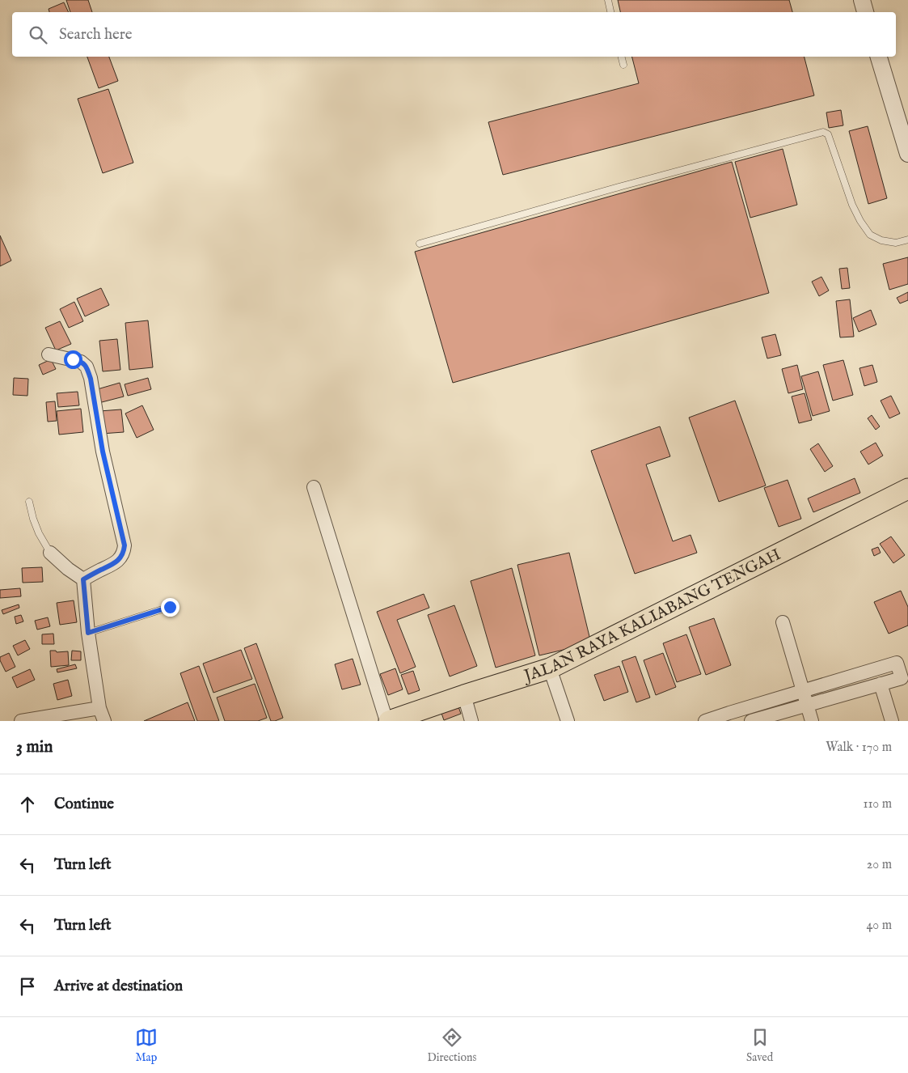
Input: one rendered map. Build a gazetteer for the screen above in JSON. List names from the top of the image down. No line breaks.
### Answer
{"streets":{"main road":["JALAN RAYA KALIABANG TENGAH"]},"page":{"search":"Search here","heading":["3 min","Walk · 170 m"],"list":[["Continue","110 m"],["Turn left","20 m"],["Turn left","40 m"],"Arrive at destination"],"nav":["Map","Directions","Saved"]}}
